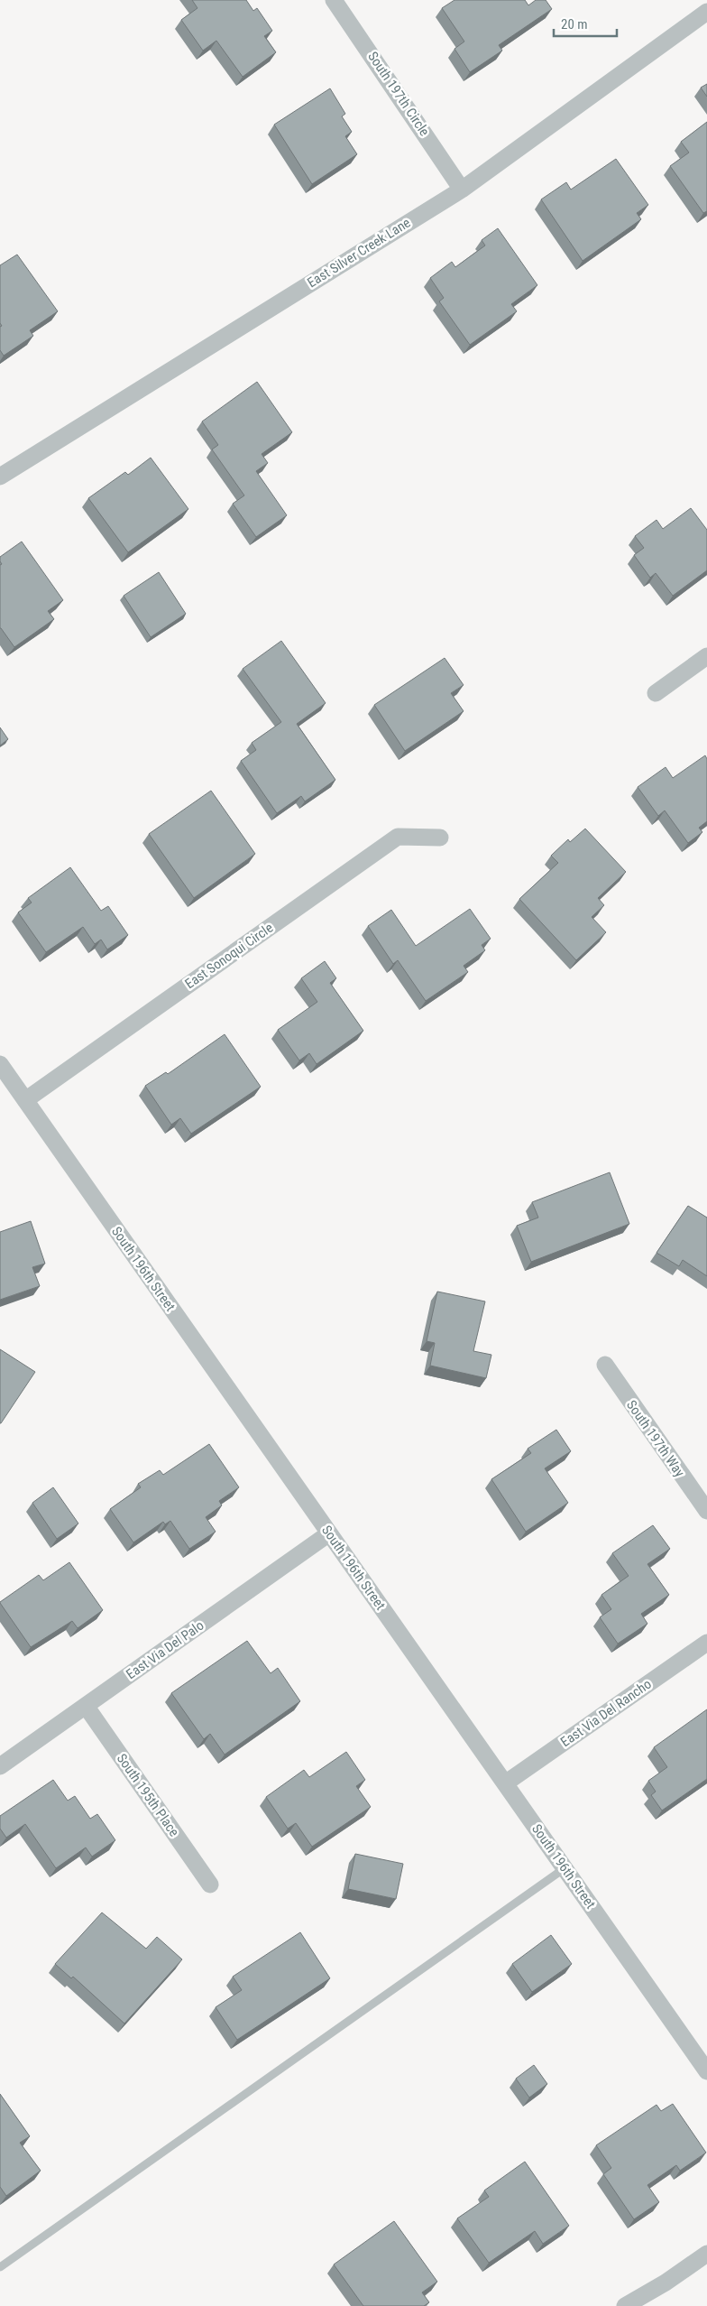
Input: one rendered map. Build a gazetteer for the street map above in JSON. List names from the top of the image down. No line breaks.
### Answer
{"streets":{"street":["South 197th Circle","East Silver Creek Lane","East Sonoqui Circle","South 196th Street","South 197th Way","East Via Del Palo","East Via Del Rancho","South 195th Place"]},"crossings":[["South 197th Circle","East Silver Creek Lane"],["East Sonoqui Circle","South 196th Street"],["South 196th Street","East Via Del Palo"],["South 196th Street","East Via Del Rancho"],["East Via Del Palo","South 195th Place"]],"scale_bar":"20 m"}
